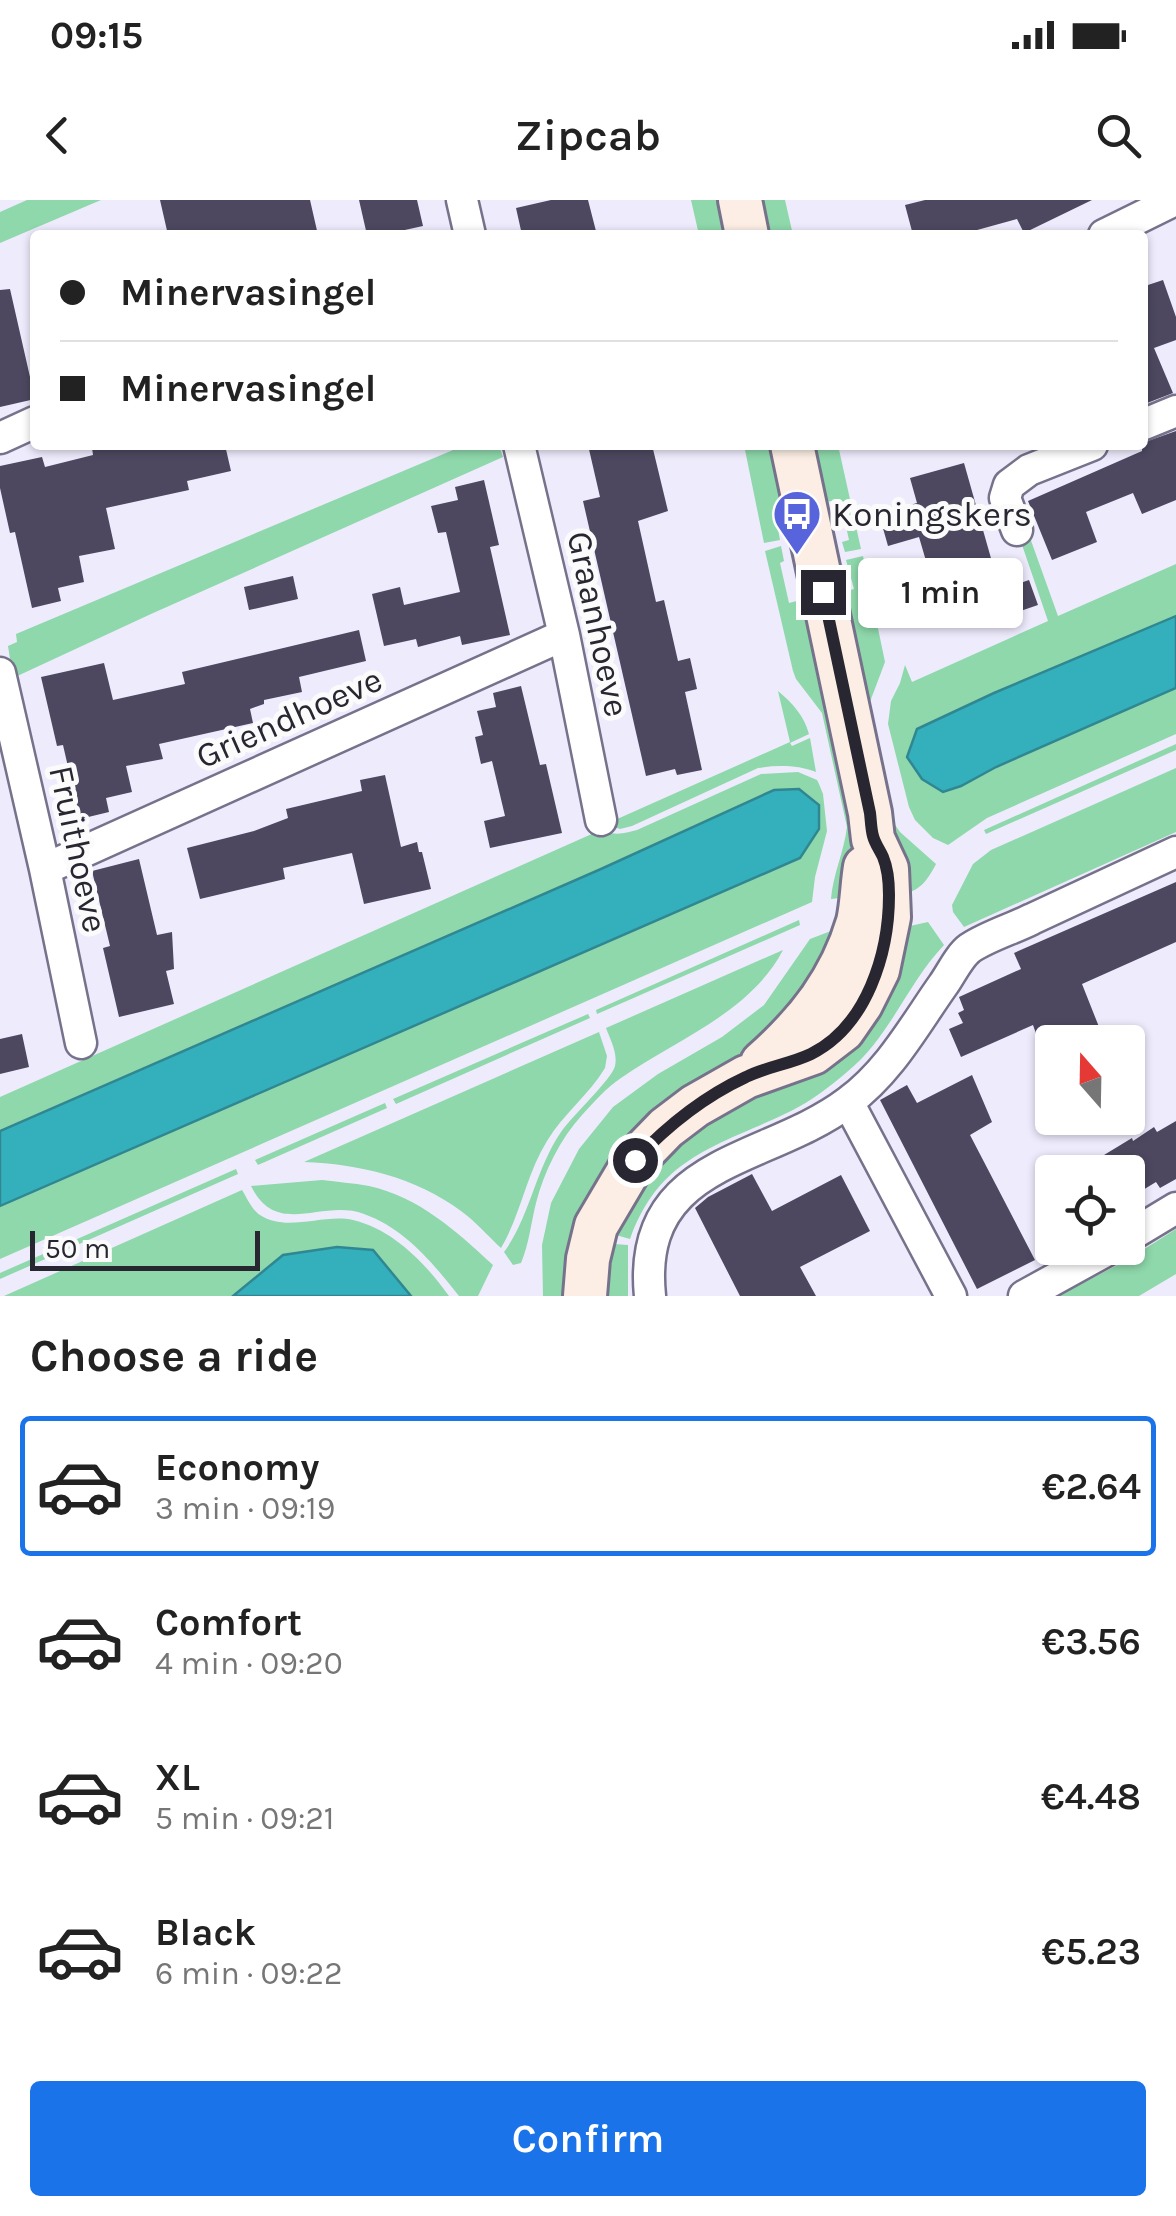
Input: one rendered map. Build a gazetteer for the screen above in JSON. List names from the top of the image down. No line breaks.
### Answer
{"streets":{"street":["Graanhoeve","Griendhoeve","Fruithoeve"]},"crossings":[["Graanhoeve","Griendhoeve"],["Griendhoeve","Fruithoeve"]],"places":{"bus stop":["Koningskers"]},"scale_bar":"50 m","north":"top","page":{"status":"09:15","header":"Zipcab","banner":["Minervasingel","Minervasingel"],"bubble":"1 min","scale":"50 m","heading":"Choose a ride","list":[{"name":"Economy","note":"3 min · 09:19","value":"€2.64"},{"name":"Comfort","note":"4 min · 09:20","value":"€3.56"},{"name":"XL","note":"5 min · 09:21","value":"€4.48"},{"name":"Black","note":"6 min · 09:22","value":"€5.23"}],"buttons":"Confirm"}}
